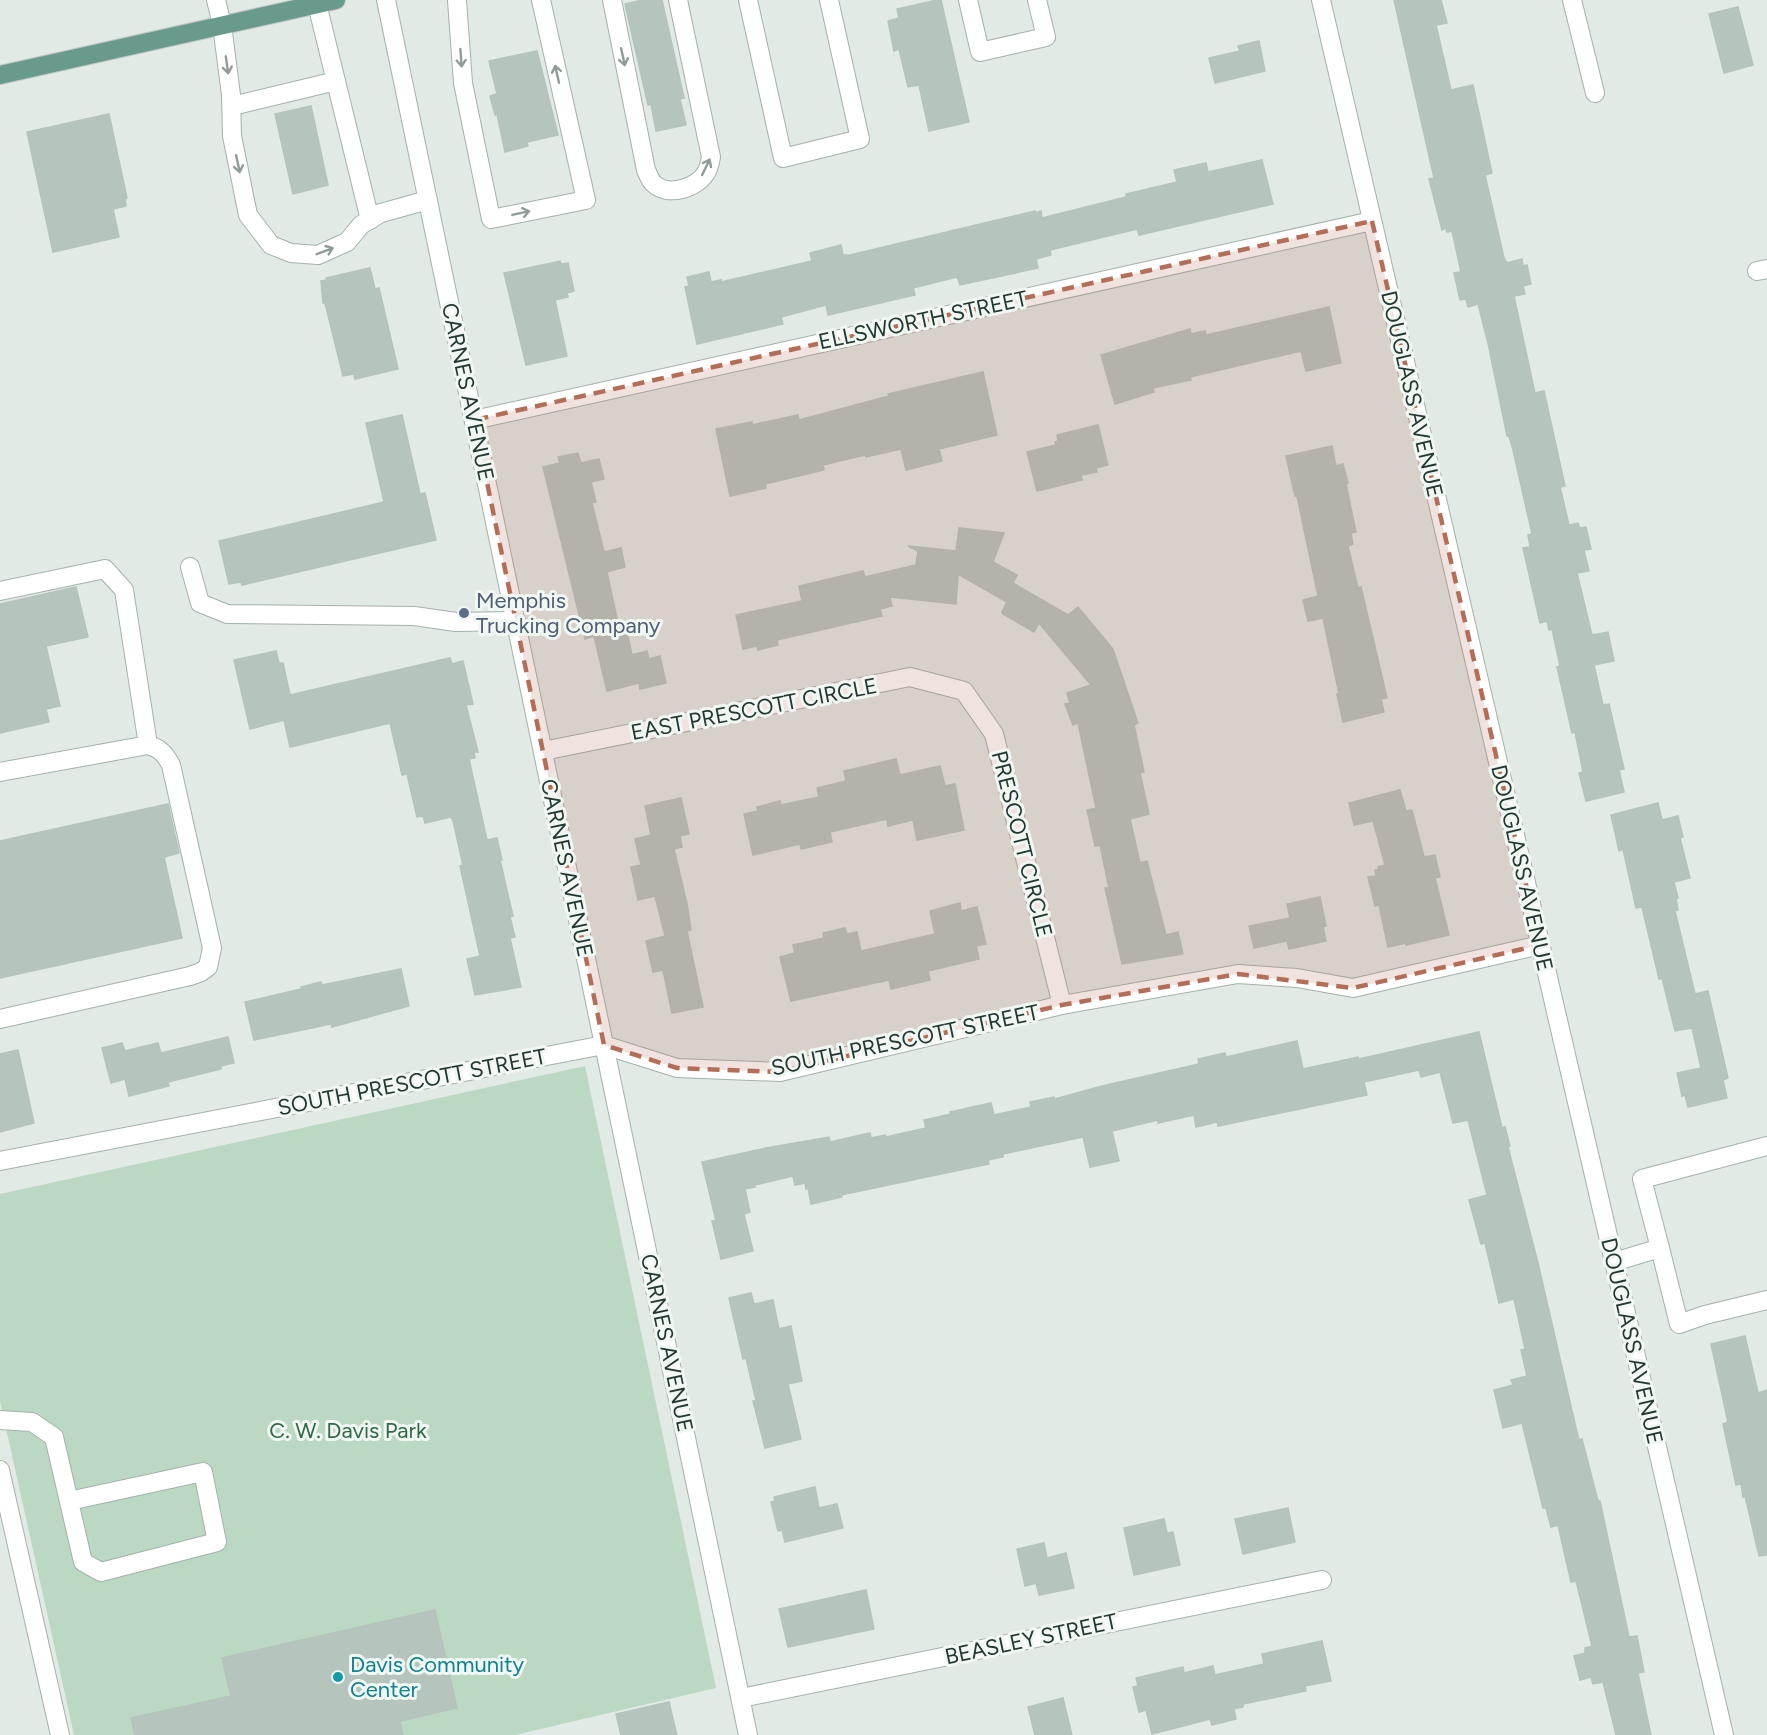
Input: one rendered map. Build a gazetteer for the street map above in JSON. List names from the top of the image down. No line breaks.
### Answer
{"streets":{"street":["ELLSWORTH STREET","CARNES AVENUE","DOUGLASS AVENUE","EAST PRESCOTT CIRCLE","PRESCOTT CIRCLE","SOUTH PRESCOTT STREET","BEASLEY STREET"]},"crossings":[["ELLSWORTH STREET","CARNES AVENUE"],["ELLSWORTH STREET","DOUGLASS AVENUE"],["CARNES AVENUE","EAST PRESCOTT CIRCLE"],["CARNES AVENUE","SOUTH PRESCOTT STREET"],["CARNES AVENUE","BEASLEY STREET"],["DOUGLASS AVENUE","SOUTH PRESCOTT STREET"],["EAST PRESCOTT CIRCLE","PRESCOTT CIRCLE"],["PRESCOTT CIRCLE","SOUTH PRESCOTT STREET"]],"parks":["C. W. Davis Park"],"places":["Memphis Trucking Company","Davis Community Center"]}
